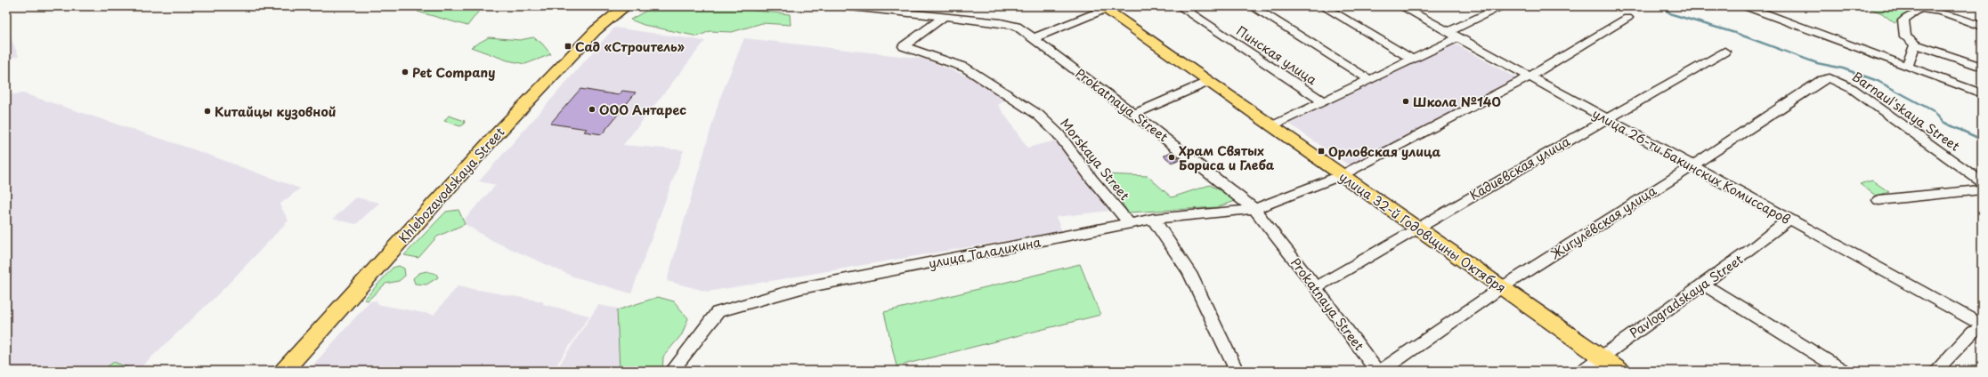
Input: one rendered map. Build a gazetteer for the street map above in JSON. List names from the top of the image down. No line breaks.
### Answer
{"streets":{"main road":["Khlebozavodskaya Street","улица 32-й Годовщины Октября"],"street":["Пинская улица","Prokatnaya Street","Barnaul'skaya Street","Morskaya Street","улица 26-ти Бакинских Комиссаров","Кадиевская улица","Жигулёвская улица","улица Талалихина","Pavlogradskaya Street"]},"crossings":[["Prokatnaya Street","Morskaya Street"],["Prokatnaya Street","Кадиевская улица"],["Prokatnaya Street","улица Талалихина"],["Barnaul'skaya Street","Жигулёвская улица"],["Morskaya Street","улица Талалихина"],["улица 26-ти Бакинских Комиссаров","Кадиевская улица"],["улица 26-ти Бакинских Комиссаров","Жигулёвская улица"],["улица 26-ти Бакинских Комиссаров","Pavlogradskaya Street"],["Кадиевская улица","улица 32-й Годовщины Октября"],["Жигулёвская улица","улица 32-й Годовщины Октября"],["улица 32-й Годовщины Октября","Pavlogradskaya Street"]],"places":{"transit":["Сад «Строитель»","Орловская улица"],"other":["Pet Company","Школа №140","ООО Антарес","Китайцы кузовной","Храм Святых Бориса и Глеба"]}}
